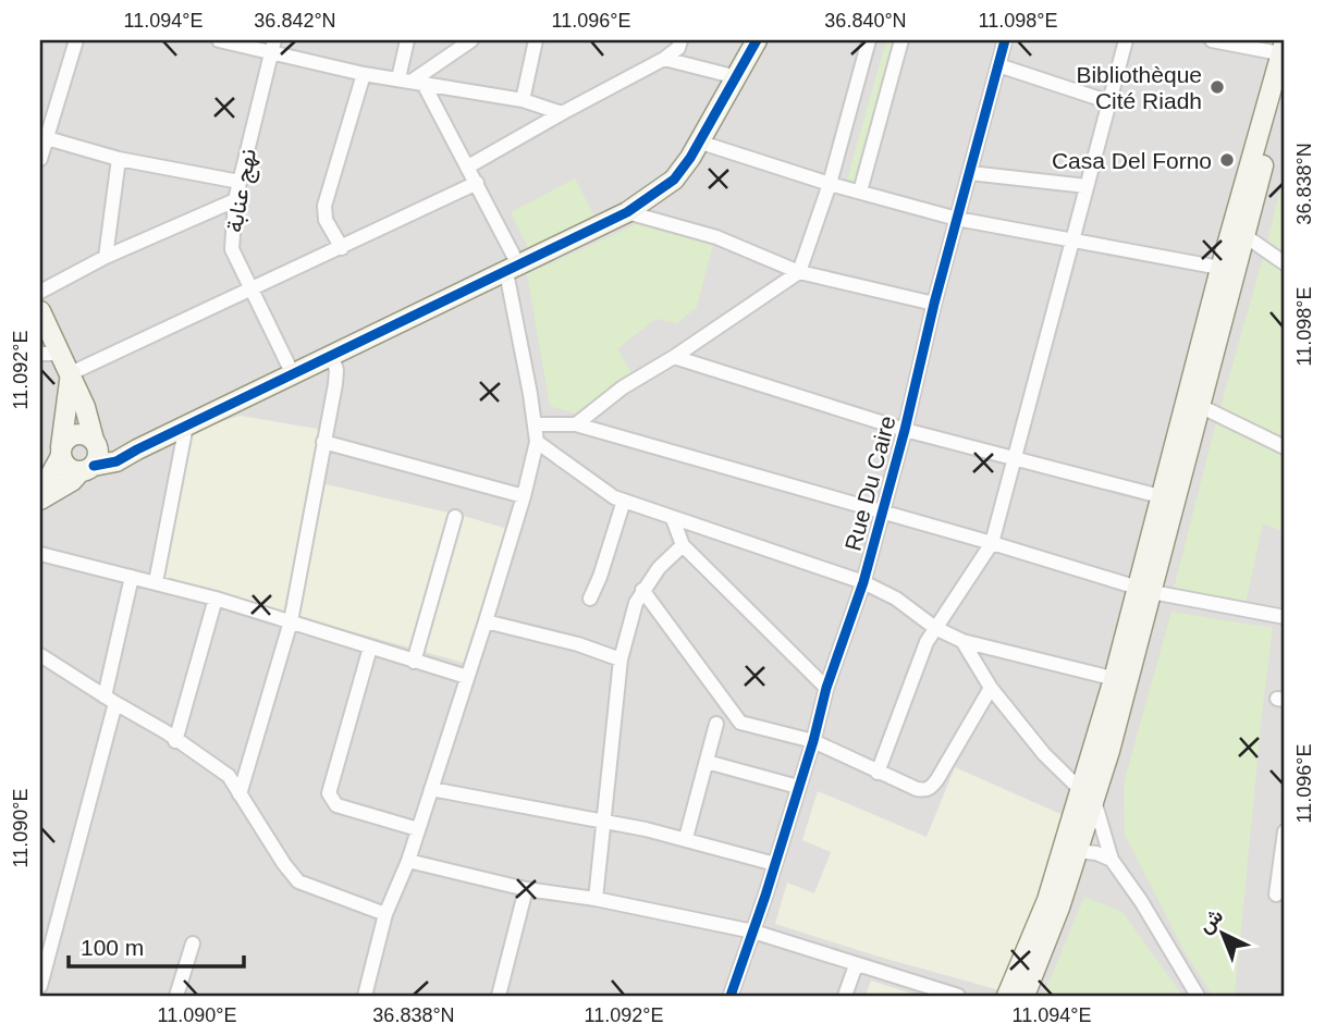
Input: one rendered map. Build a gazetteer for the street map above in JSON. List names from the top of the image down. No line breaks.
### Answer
{"streets":{"street":["نهج عنابة","Rue Du Caire"]},"places":["Bibliothèque Cité Riadh","Casa Del Forno"],"scale_bar":"100 m","north":"top left","coordinates":["11.094°E","36.842°N","11.096°E","36.840°N","11.098°E","36.838°N","11.092°E","11.090°E"]}
